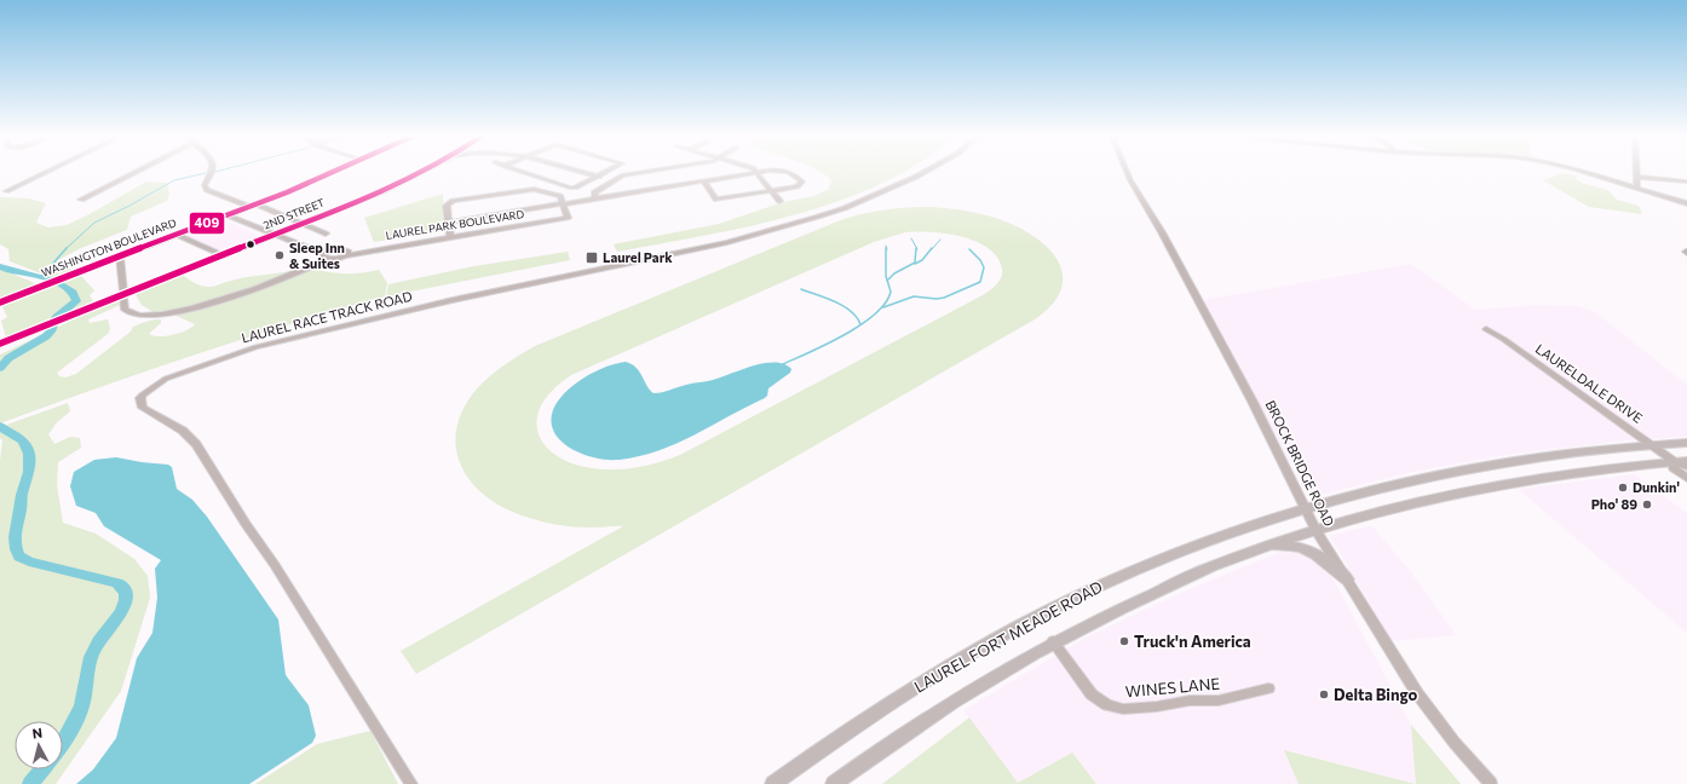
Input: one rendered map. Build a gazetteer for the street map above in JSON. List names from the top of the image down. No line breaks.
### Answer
{"streets":{"main road":["2ND STREET","WASHINGTON BOULEVARD","LAUREL FORT MEADE ROAD"],"street":["LAUREL PARK BOULEVARD","LAUREL RACE TRACK ROAD","LAURELDALE DRIVE","BROCK BRIDGE ROAD","WINES LANE"]},"crossings":[["2ND STREET","LAUREL PARK BOULEVARD"],["LAUREL PARK BOULEVARD","WASHINGTON BOULEVARD"],["LAURELDALE DRIVE","LAUREL FORT MEADE ROAD"],["BROCK BRIDGE ROAD","LAUREL FORT MEADE ROAD"],["LAUREL FORT MEADE ROAD","WINES LANE"]],"places":{"other":["Sleep Inn & Suites","Dunkin'","Pho' 89","Truck'n America","Delta Bingo"],"transit":["Laurel Park"]},"lines":["transit line 409"],"north":"top"}
